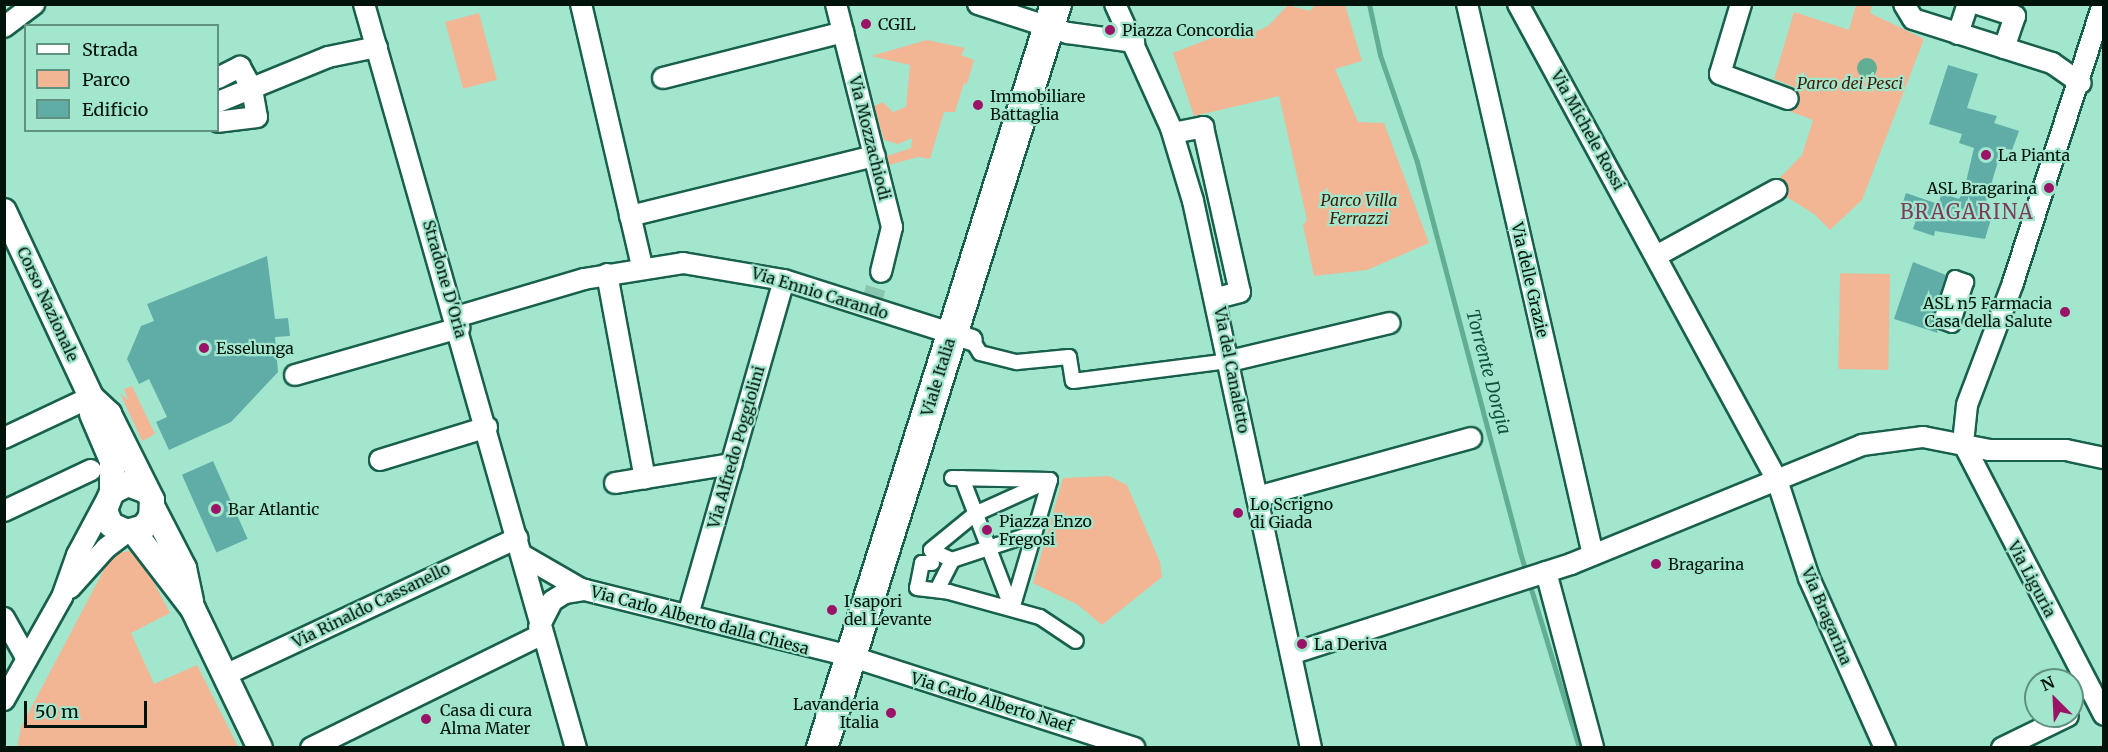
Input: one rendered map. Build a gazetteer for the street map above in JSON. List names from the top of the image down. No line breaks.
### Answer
{"streets":{"main road":["Viale Italia"],"street":["Via Michele Rossi","Via Mozzachiodi","Stradone D'Oria","Via delle Grazie","Via Ennio Carando","Corso Nazionale","Via del Canaletto","Via Alfredo Poggiolini","Via Liguria","Via Rinaldo Cassanello","Via Bragarina","Via Carlo Alberto dalla Chiesa","Via Carlo Alberto Naef"]},"crossings":[["Via Michele Rossi","Via Bragarina"],["Stradone D'Oria","Via Ennio Carando"],["Stradone D'Oria","Via Rinaldo Cassanello"],["Stradone D'Oria","Via Carlo Alberto dalla Chiesa"],["Via Ennio Carando","Viale Italia"],["Via Ennio Carando","Via Alfredo Poggiolini"],["Corso Nazionale","Via Rinaldo Cassanello"],["Viale Italia","Via Carlo Alberto dalla Chiesa"],["Viale Italia","Via Carlo Alberto Naef"],["Via Alfredo Poggiolini","Via Carlo Alberto dalla Chiesa"],["Via Rinaldo Cassanello","Via Carlo Alberto dalla Chiesa"],["Via Carlo Alberto dalla Chiesa","Via Carlo Alberto Naef"]],"districts":["BRAGARINA"],"water":["Torrente Dorgia"],"parks":["Parco dei Pesci","Parco Villa Ferrazzi"],"places":["CGIL","Piazza Concordia","Immobiliare Battaglia","La Pianta","ASL Bragarina","ASL n5 Farmacia Casa della Salute","Esselunga","Bar Atlantic","Lo Scrigno di Giada","Piazza Enzo Fregosi","Bragarina","I sapori del Levante","La Deriva","Lavanderia Italia","Casa di cura Alma Mater"],"legend":["Strada","Parco","Edificio"],"scale_bar":"50 m","north":"top left"}
